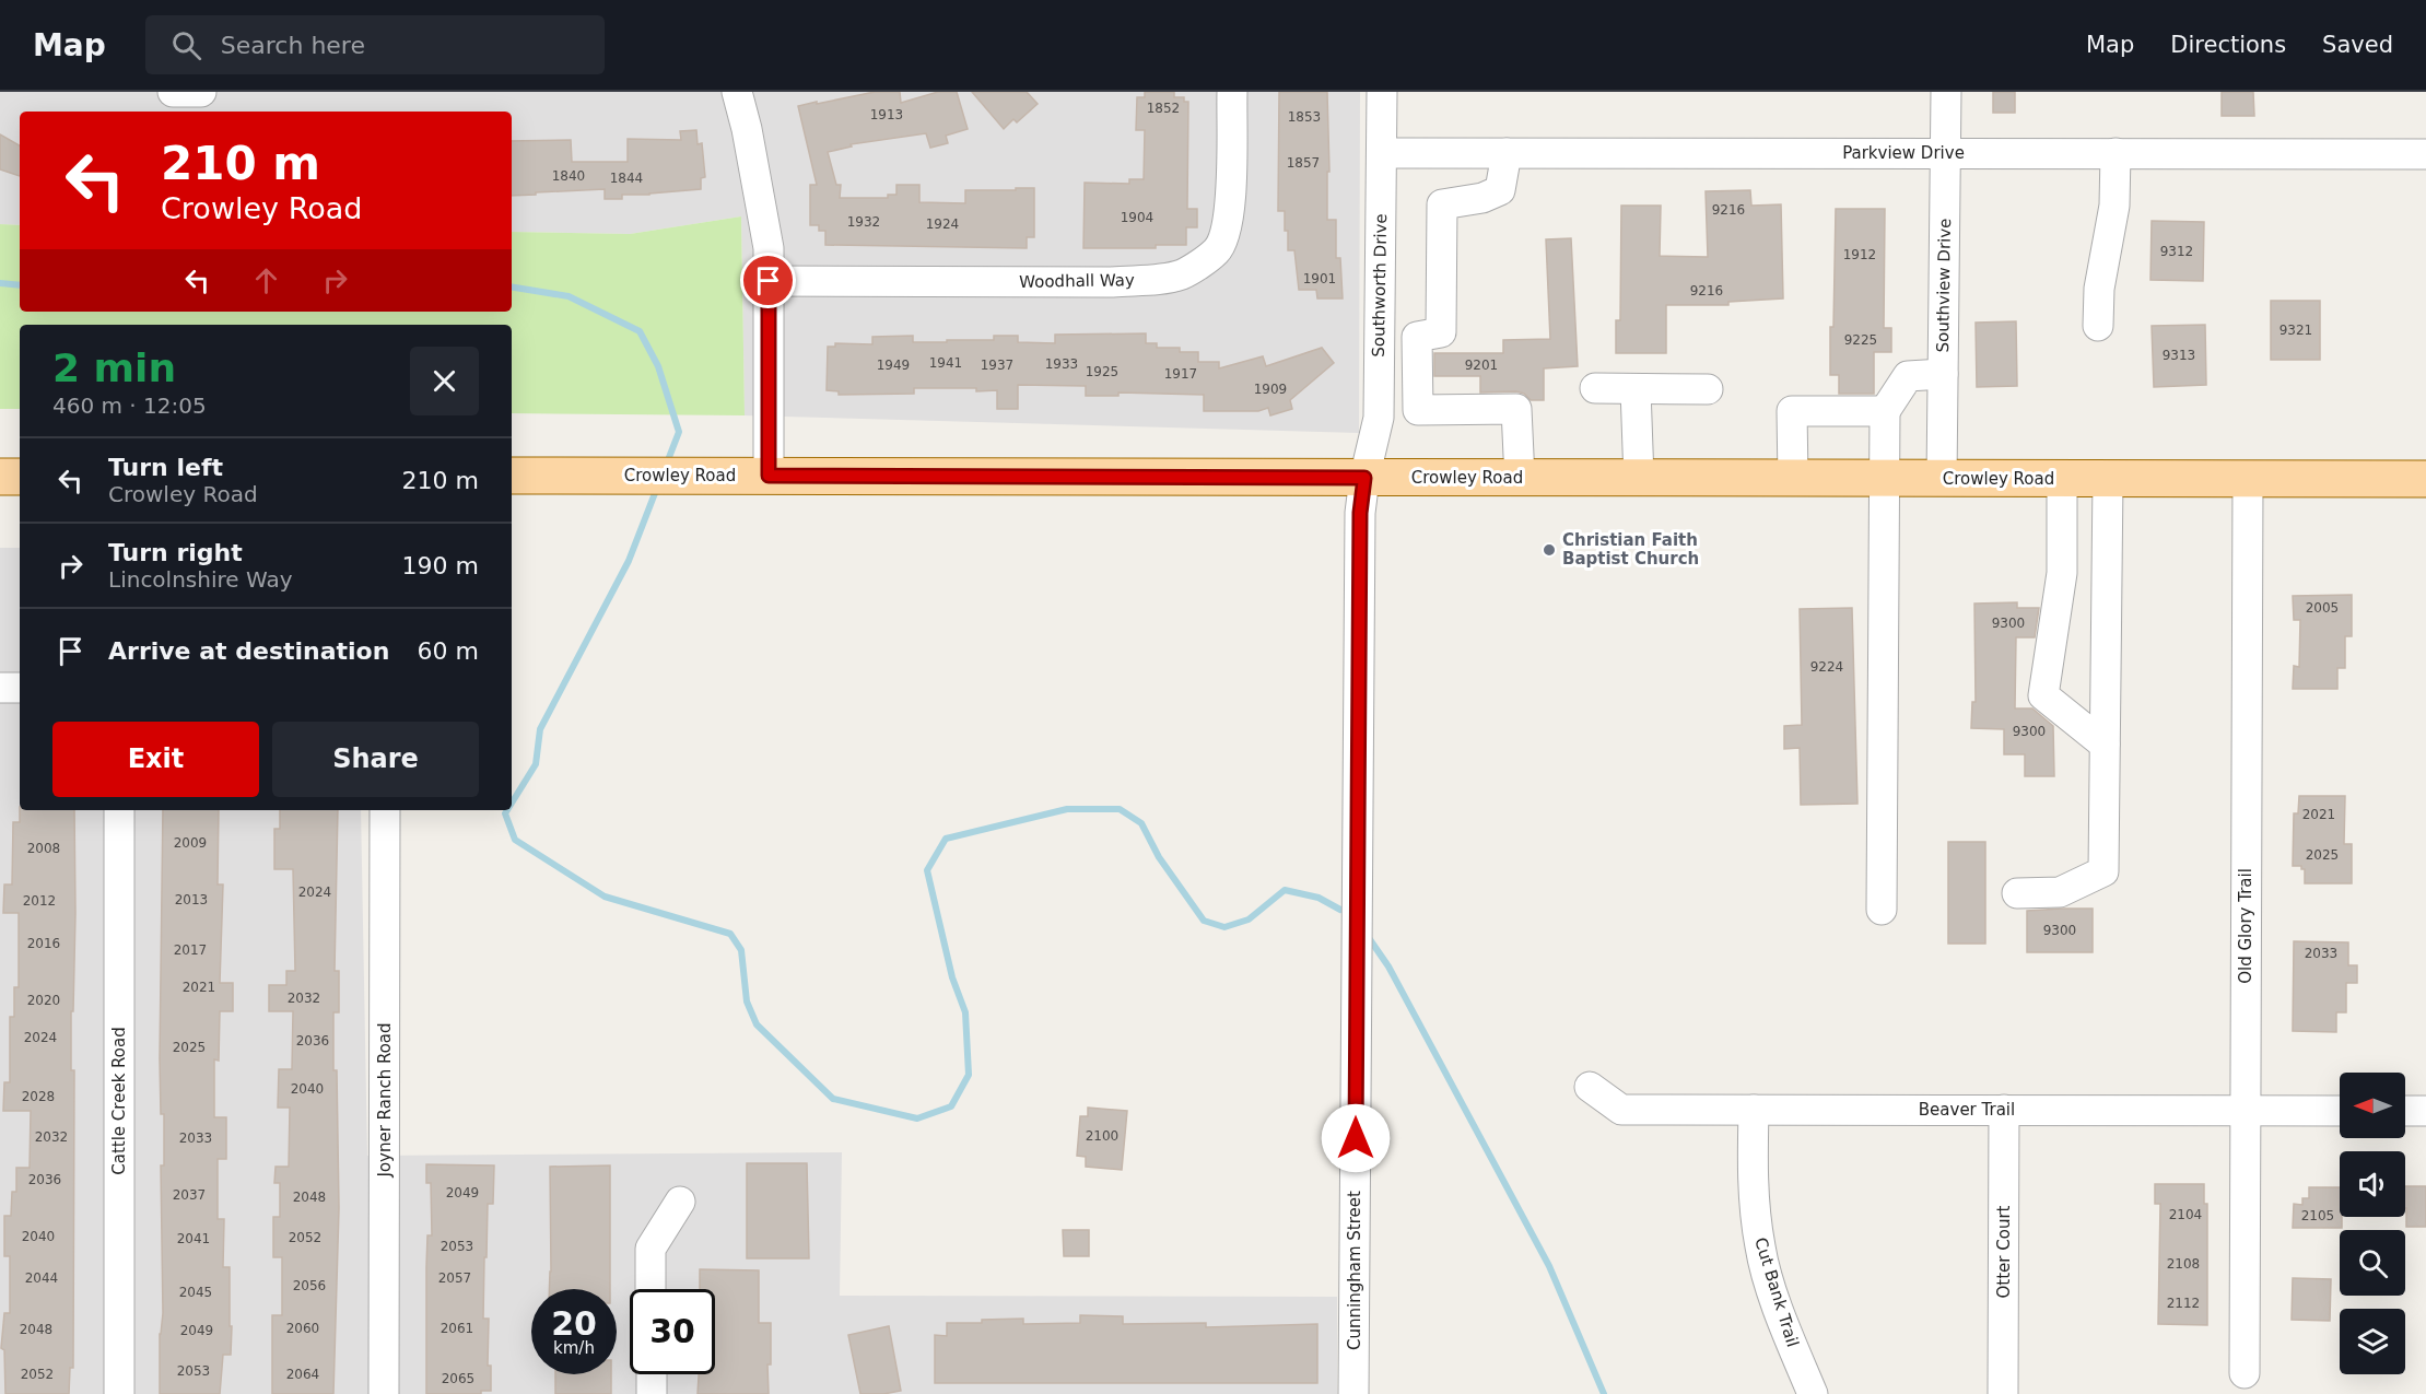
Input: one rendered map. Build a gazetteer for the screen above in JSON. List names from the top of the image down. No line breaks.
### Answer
{"streets":{"main road":["Crowley Road"],"street":["Parkview Drive","Woodhall Way","Southworth Drive","Southview Drive","Old Glory Trail","Joyner Ranch Road","Cattle Creek Road","Beaver Trail","Otter Court","Cunningham Street","Cut Bank Trail"]},"crossings":[["Parkview Drive","Southworth Drive"],["Parkview Drive","Southview Drive"],["Southworth Drive","Crowley Road"],["Southworth Drive","Cunningham Street"],["Southview Drive","Crowley Road"],["Crowley Road","Old Glory Trail"],["Crowley Road","Cunningham Street"],["Old Glory Trail","Beaver Trail"],["Beaver Trail","Otter Court"],["Beaver Trail","Cut Bank Trail"]],"places":["Christian Faith Baptist Church"],"house_numbers":["1852","1913","1853","1857","1840","1844","9216","1904","1932","1924","9312","1912","1901","9216","9321","9225","9313","1941","1933","1949","1937","9201","1925","1917","1909","2005","9300","9224","9300","2021","2009","2008","2025","2024","2013","2012","9300","2016","2017","2033","2021","2032","2020","2024","2036","2025","2040","2028","2100","2032","2033","2036","2049","2037","2048","2104","2105","2040","2052","2041","2053","2108","2044","2057","2056","2045","2112","2060","2061","2048","2049","2053","2052","2064","2065"],"north":"left","page":{"header":"Map","search":"Search here","nav":["Map","Directions","Saved"],"turn":["210 m","Crowley Road"],"heading":["2 min","460 m · 12:05"],"list":[{"name":"Turn left","note":"Crowley Road","value":"210 m"},{"name":"Turn right","note":"Lincolnshire Way","value":"190 m"},{"name":"Arrive at destination","value":"60 m"}],"buttons":["Exit","Share"],"speed":"20 km/h","limit":"30"}}
